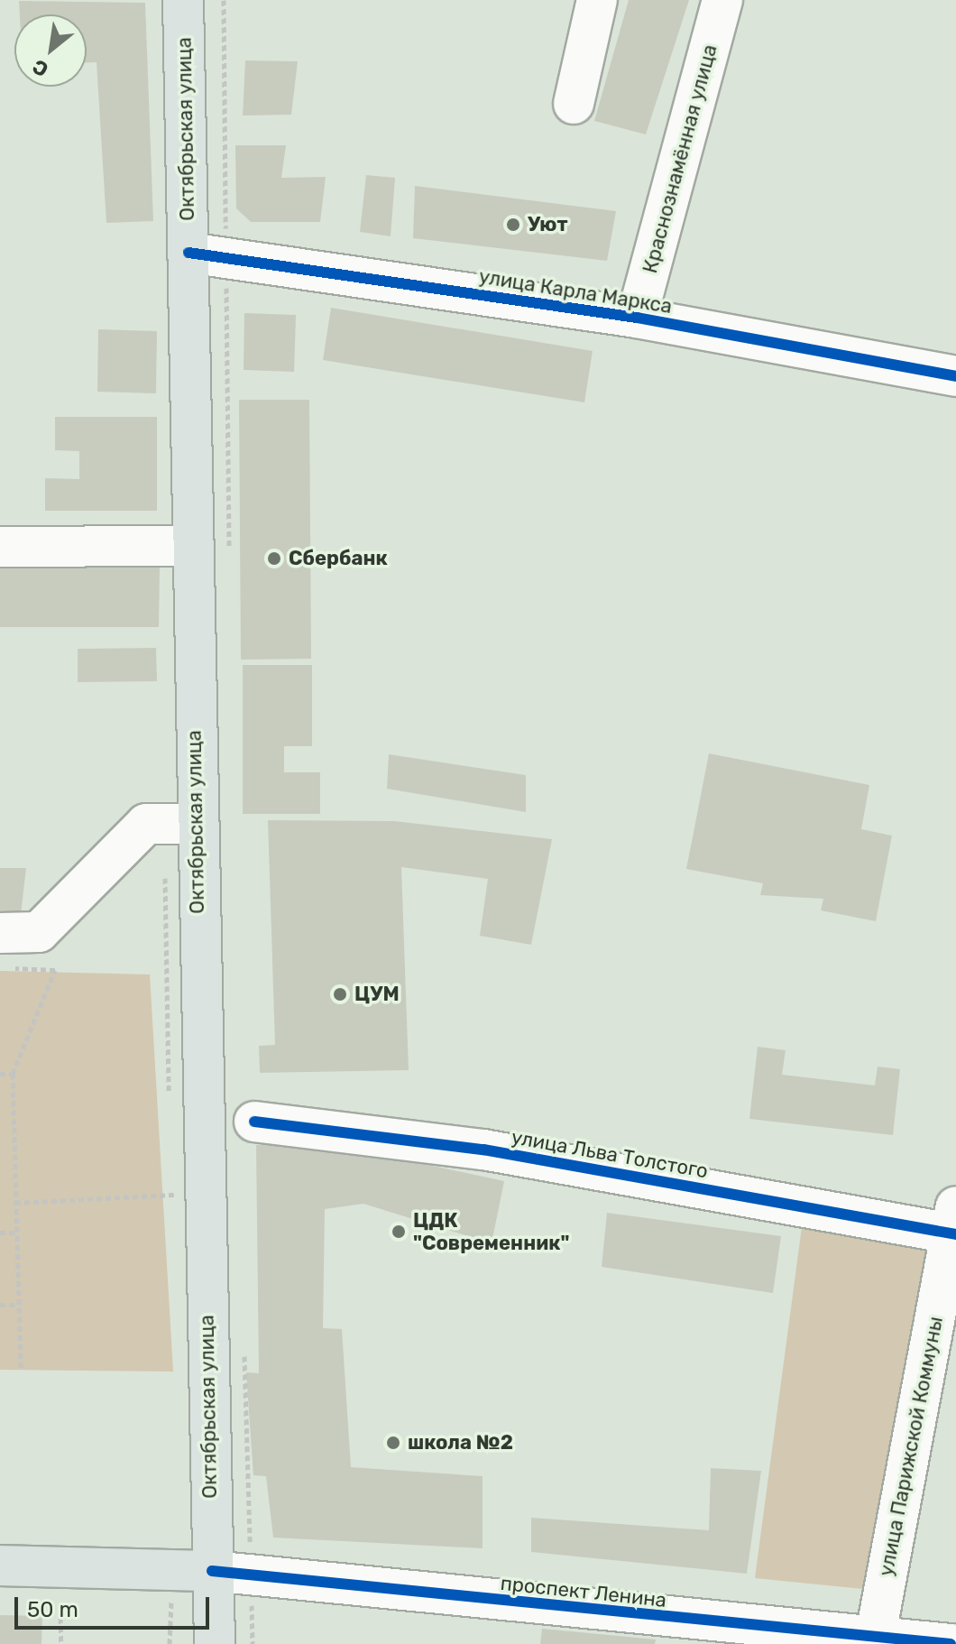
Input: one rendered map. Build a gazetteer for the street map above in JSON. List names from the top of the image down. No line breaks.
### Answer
{"streets":{"main road":["Октябрьская улица","проспект Ленина"],"street":["Краснознамённая улица","улица Карла Маркса","улица Льва Толстого","улица Парижской Коммуны"]},"crossings":[["Октябрьская улица","улица Карла Маркса"],["Октябрьская улица","проспект Ленина"],["Краснознамённая улица","улица Карла Маркса"],["улица Льва Толстого","улица Парижской Коммуны"],["улица Парижской Коммуны","проспект Ленина"]],"places":["Уют","Сбербанк","ЦУМ","ЦДК \"Современник\"","школа №2"],"scale_bar":"50 m","north":"bottom left"}
